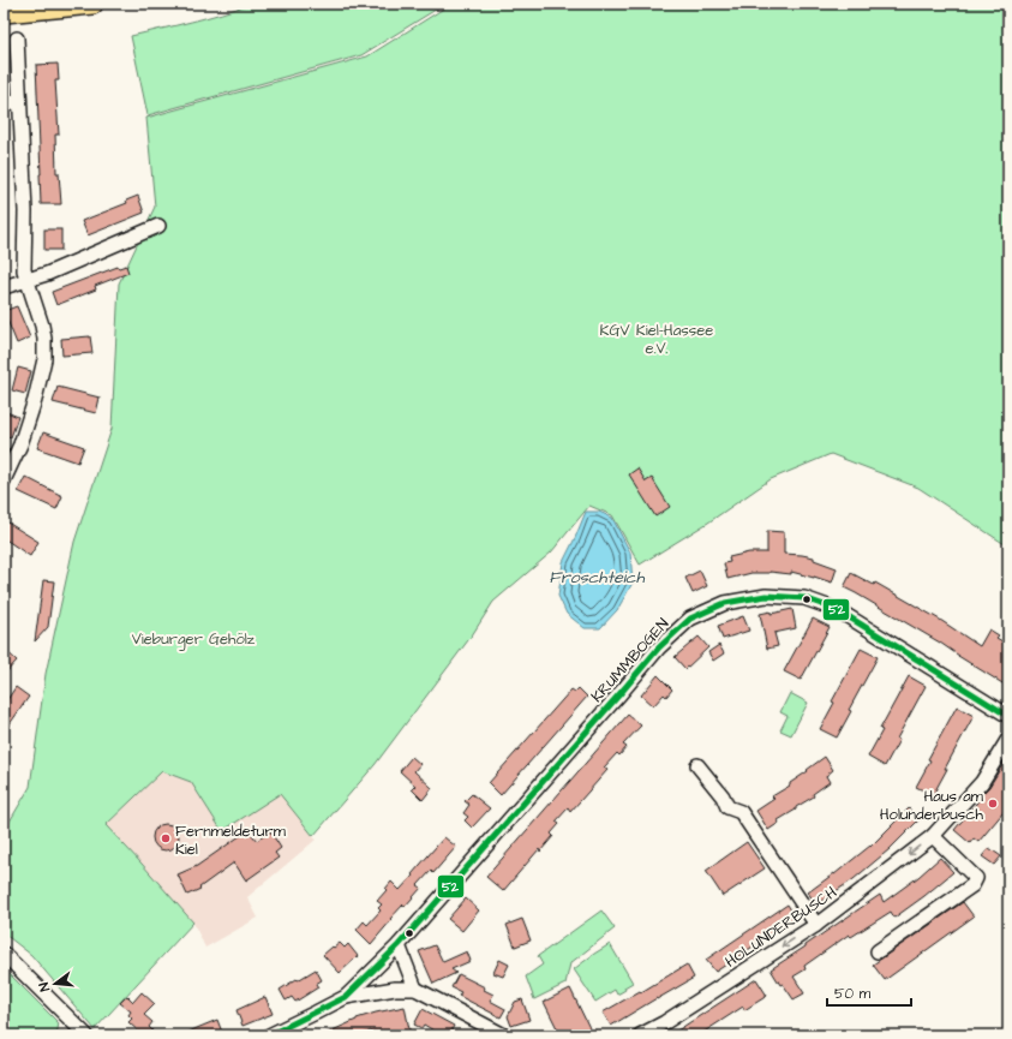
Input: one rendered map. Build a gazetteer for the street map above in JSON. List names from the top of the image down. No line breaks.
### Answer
{"streets":{"street":["KRUMMBOGEN","HOLUNDERBUSCH"]},"one_way":["HOLUNDERBUSCH"],"water":["Froschteich"],"parks":["KGV Kiel-Hassee e.V.","Vieburger Gehölz"],"places":["Haus am Holunderbusch","Fernmeldeturm Kiel"],"lines":["transit line 52"],"scale_bar":"50 m","north":"left"}
